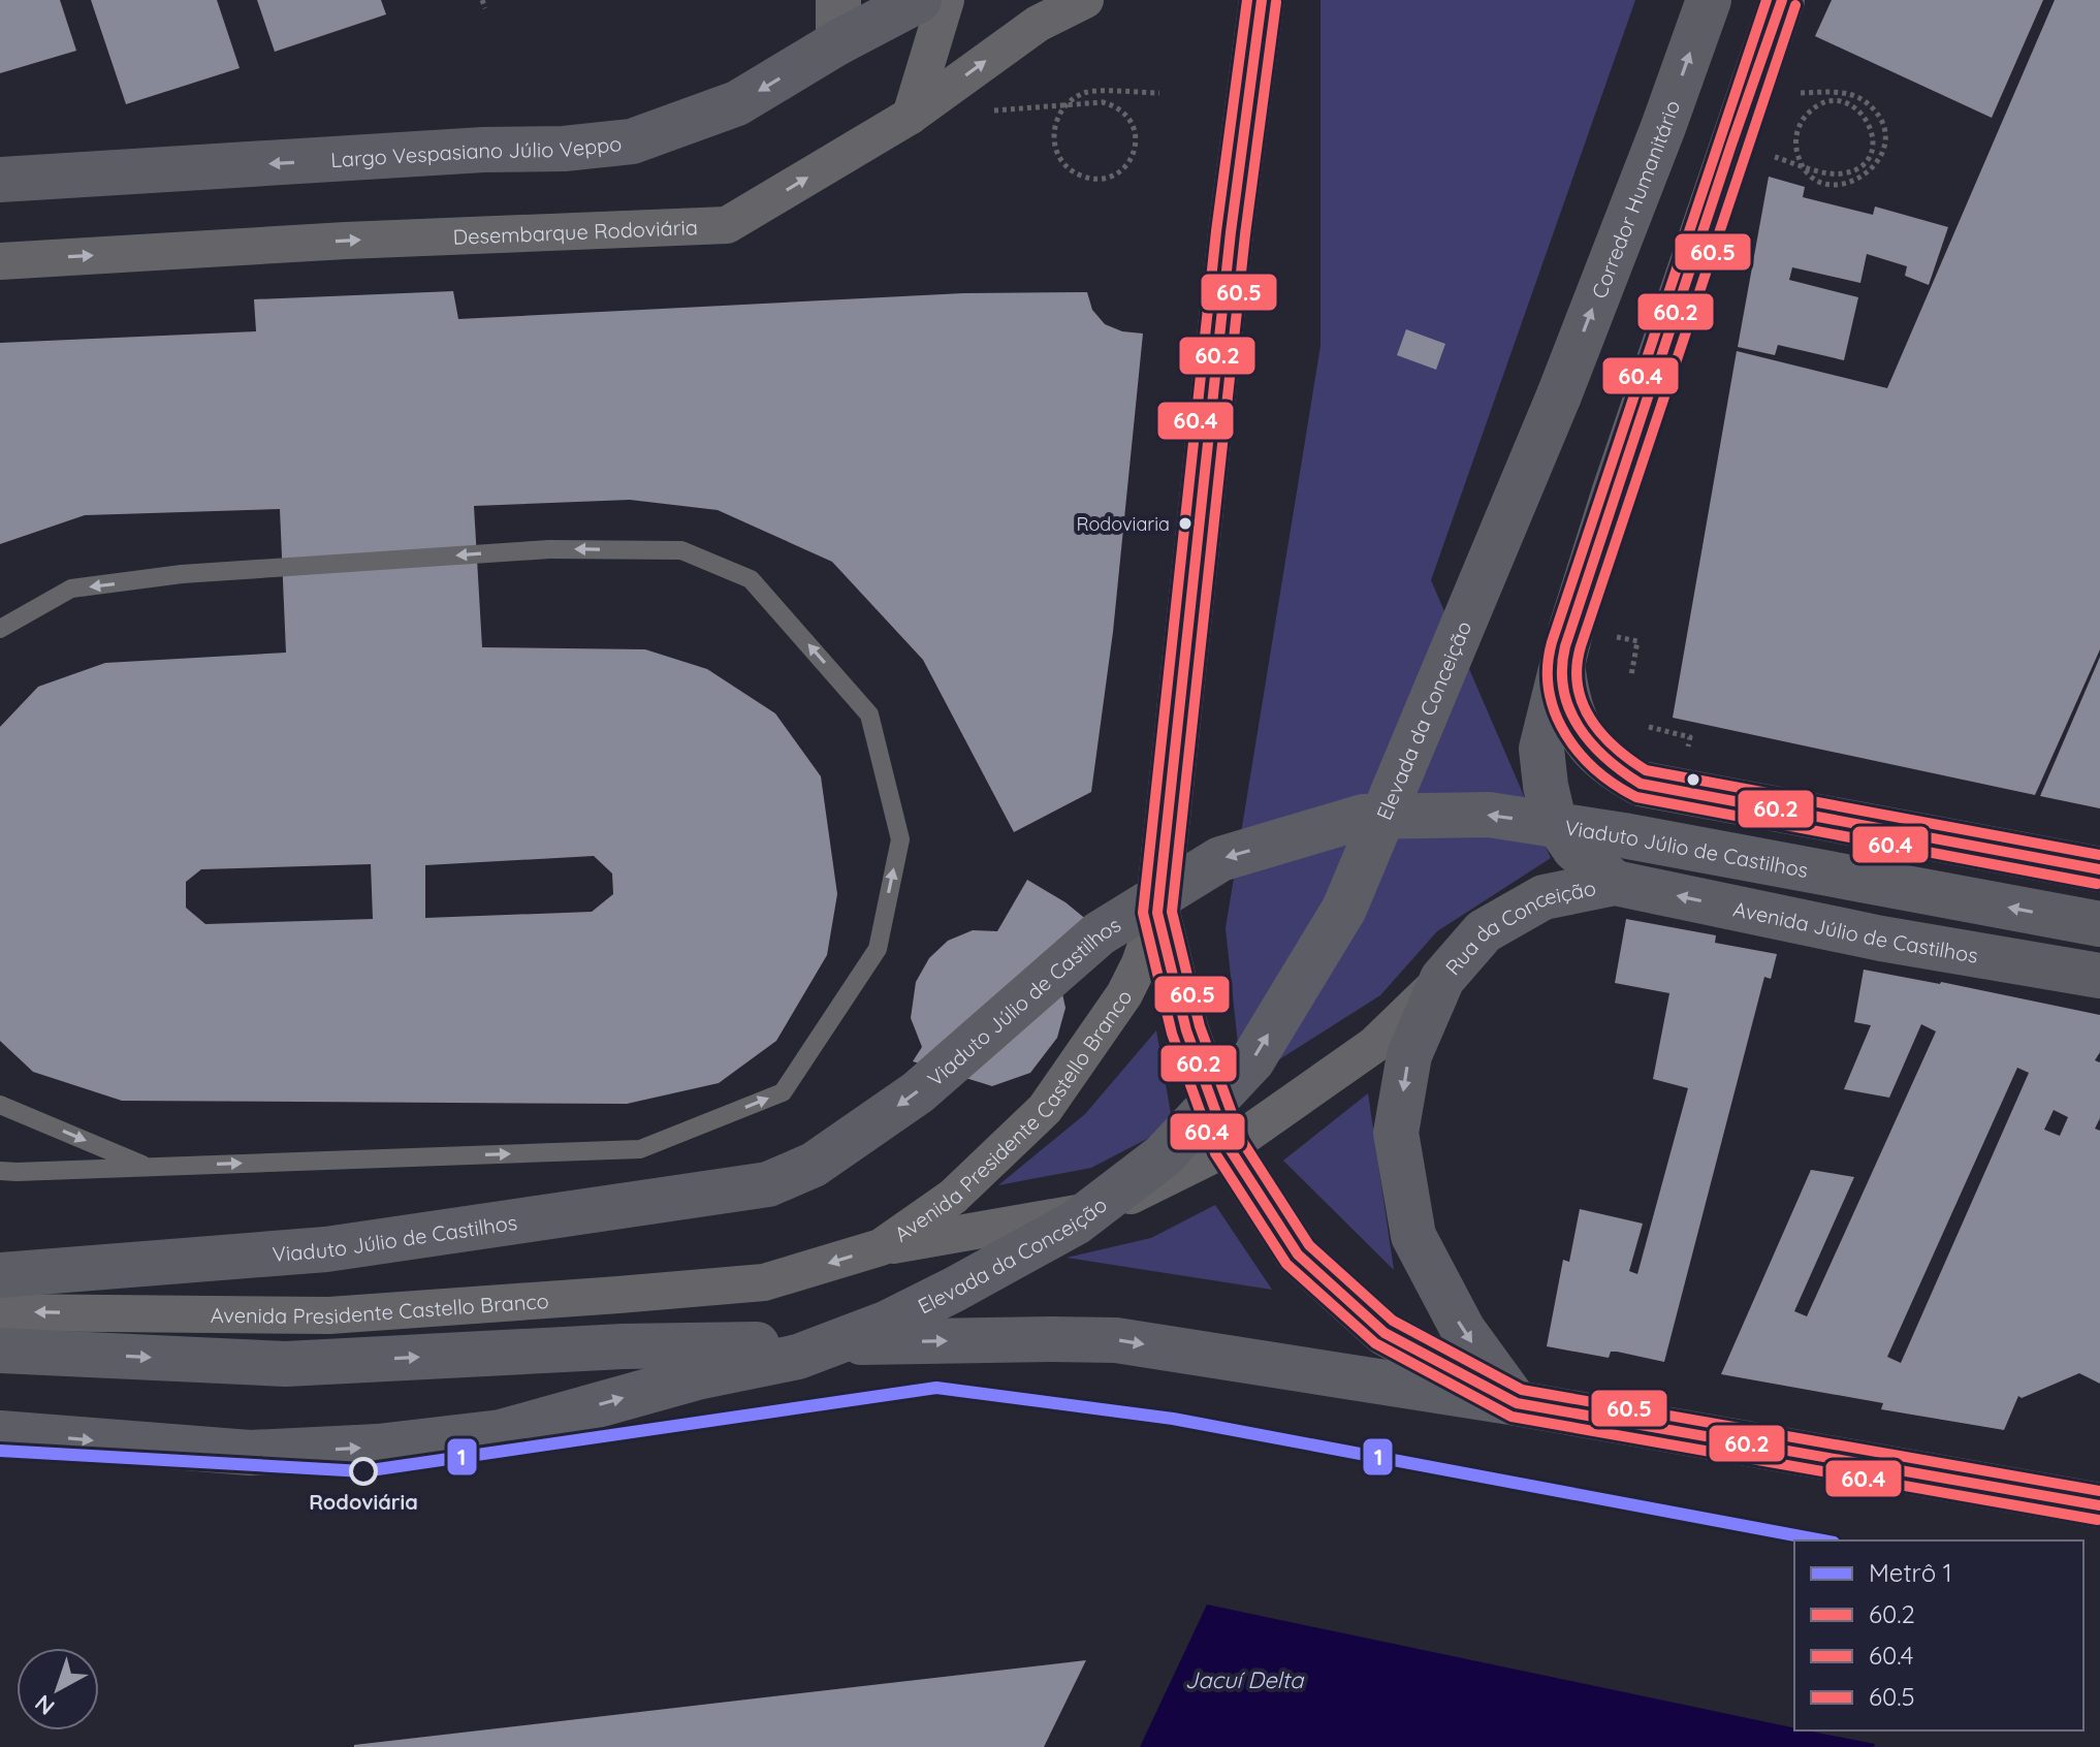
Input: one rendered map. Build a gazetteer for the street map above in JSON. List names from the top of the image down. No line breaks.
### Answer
{"streets":{"main road":["Largo Vespasiano Júlio Veppo","Corredor Humanitário","Elevada da Conceição","Viaduto Júlio de Castilhos","Avenida Júlio de Castilhos","Rua da Conceição","Avenida Presidente Castello Branco"],"street":["Desembarque Rodoviária"]},"crossings":[["Corredor Humanitário","Elevada da Conceição"],["Avenida Júlio de Castilhos","Rua da Conceição"]],"one_way":["Largo Vespasiano Júlio Veppo","Corredor Humanitário","Desembarque Rodoviária","Elevada da Conceição"],"water":["Jacuí Delta"],"places":["Rodoviaria","Rodoviária"],"lines":["transit line 60.2","transit line 60.4","transit line 60.5","metro line 1"],"legend":["Metrô 1","60.2","60.4","60.5"],"north":"bottom left"}
